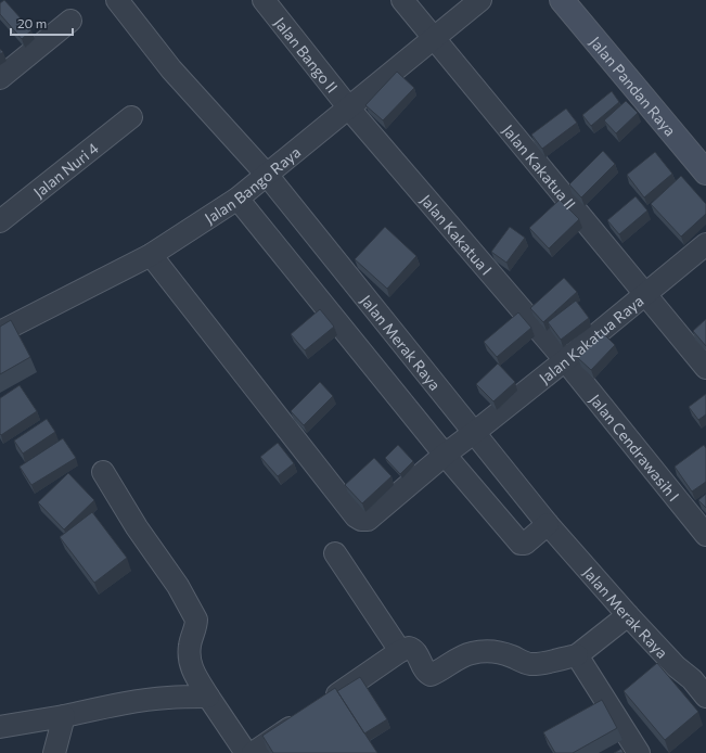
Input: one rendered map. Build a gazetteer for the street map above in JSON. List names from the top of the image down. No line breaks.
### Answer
{"streets":{"street":["Jalan Bango II","Jalan Pandan Raya","Jalan Kakatua II","Jalan Nuri 4","Jalan Bango Raya","Jalan Kakatua I","Jalan Kakatua Raya","Jalan Merak Raya","Jalan Cendrawasih I"]},"crossings":[["Jalan Bango II","Jalan Bango Raya"],["Jalan Bango II","Jalan Kakatua I"],["Jalan Kakatua II","Jalan Bango Raya"],["Jalan Kakatua II","Jalan Kakatua Raya"],["Jalan Bango Raya","Jalan Kakatua I"],["Jalan Bango Raya","Jalan Kakatua Raya"],["Jalan Bango Raya","Jalan Merak Raya"],["Jalan Kakatua I","Jalan Kakatua Raya"],["Jalan Kakatua I","Jalan Cendrawasih I"],["Jalan Kakatua Raya","Jalan Merak Raya"],["Jalan Kakatua Raya","Jalan Cendrawasih I"]],"scale_bar":"20 m"}
